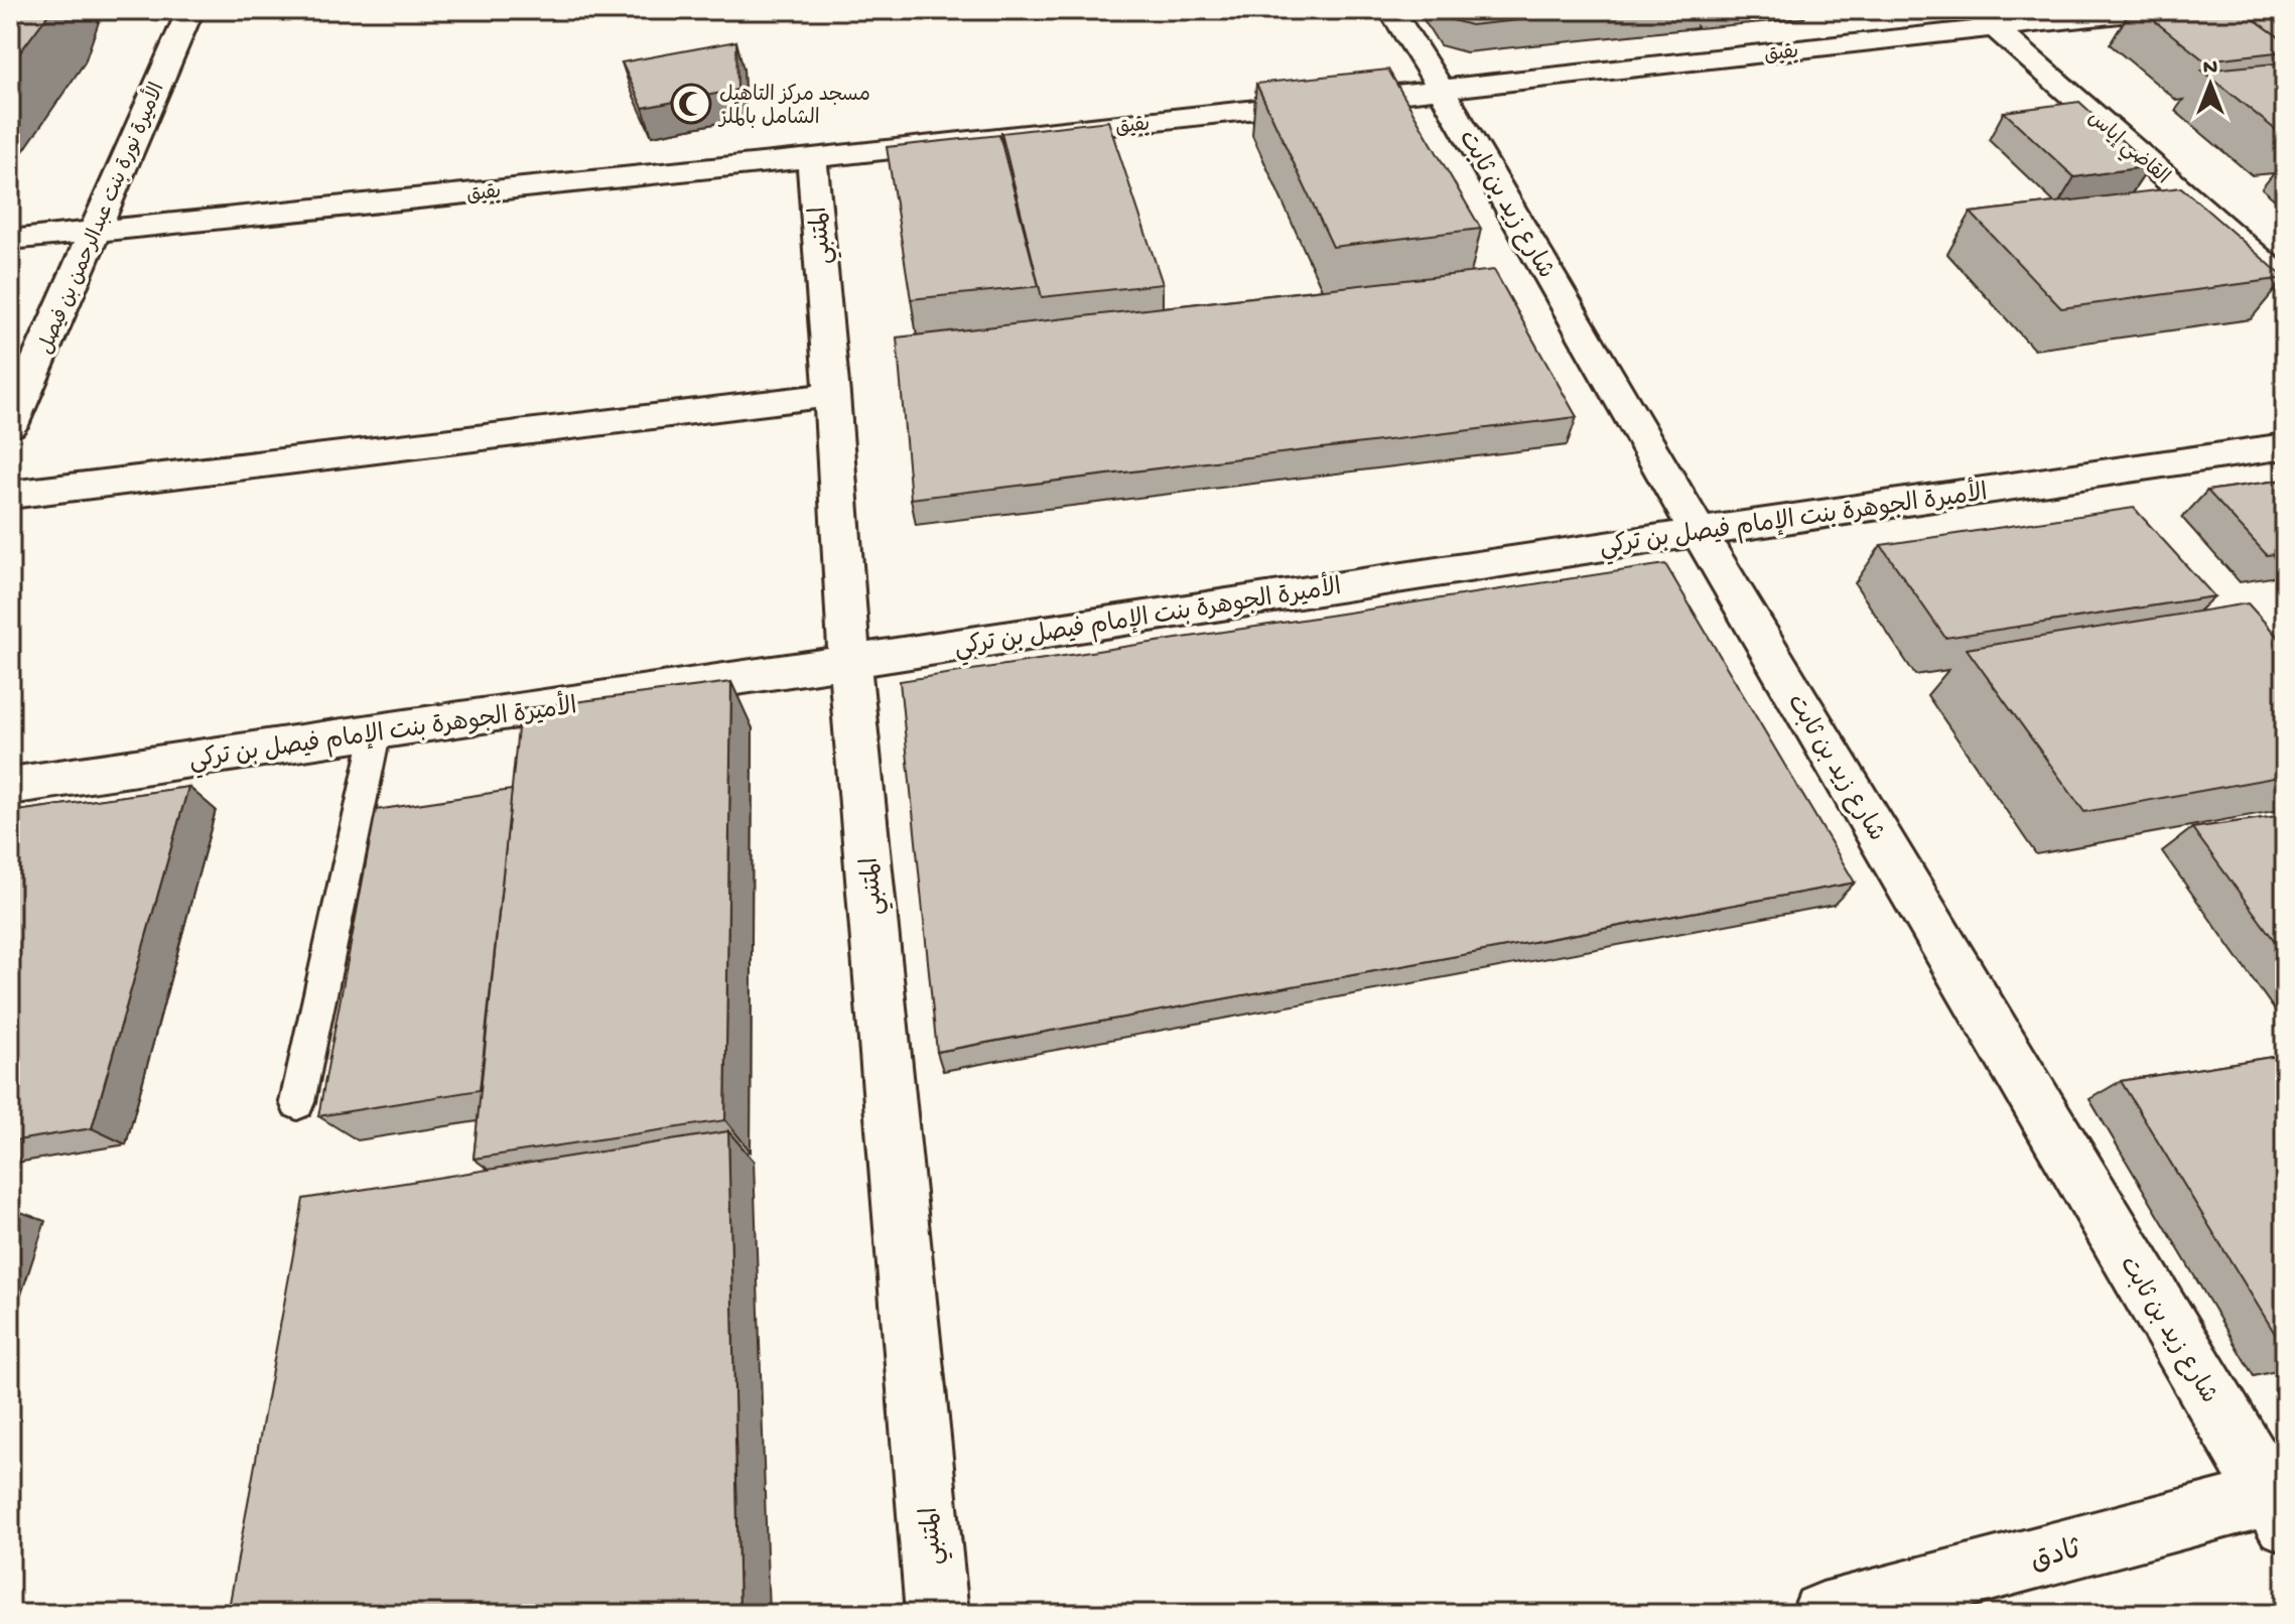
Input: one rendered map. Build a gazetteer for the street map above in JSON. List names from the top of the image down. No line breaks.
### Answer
{"streets":{"street":["بقيق","القاضي إياس","شارع زيد بن ثابت","الأميرة نورة بنت عبدالرحمن بن فيصل","المتنبي","الأميرة الجوهرة بنت الإمام فيصل بن تركي","ثادق"]},"crossings":[["بقيق","القاضي إياس"],["بقيق","شارع زيد بن ثابت"],["بقيق","الأميرة نورة بنت عبدالرحمن بن فيصل"],["بقيق","المتنبي"],["شارع زيد بن ثابت","الأميرة الجوهرة بنت الإمام فيصل بن تركي"],["شارع زيد بن ثابت","ثادق"],["المتنبي","الأميرة الجوهرة بنت الإمام فيصل بن تركي"]],"places":{"mosque":["مسجد مركز التاهيل الشامل بالملز"]},"north":"top"}
